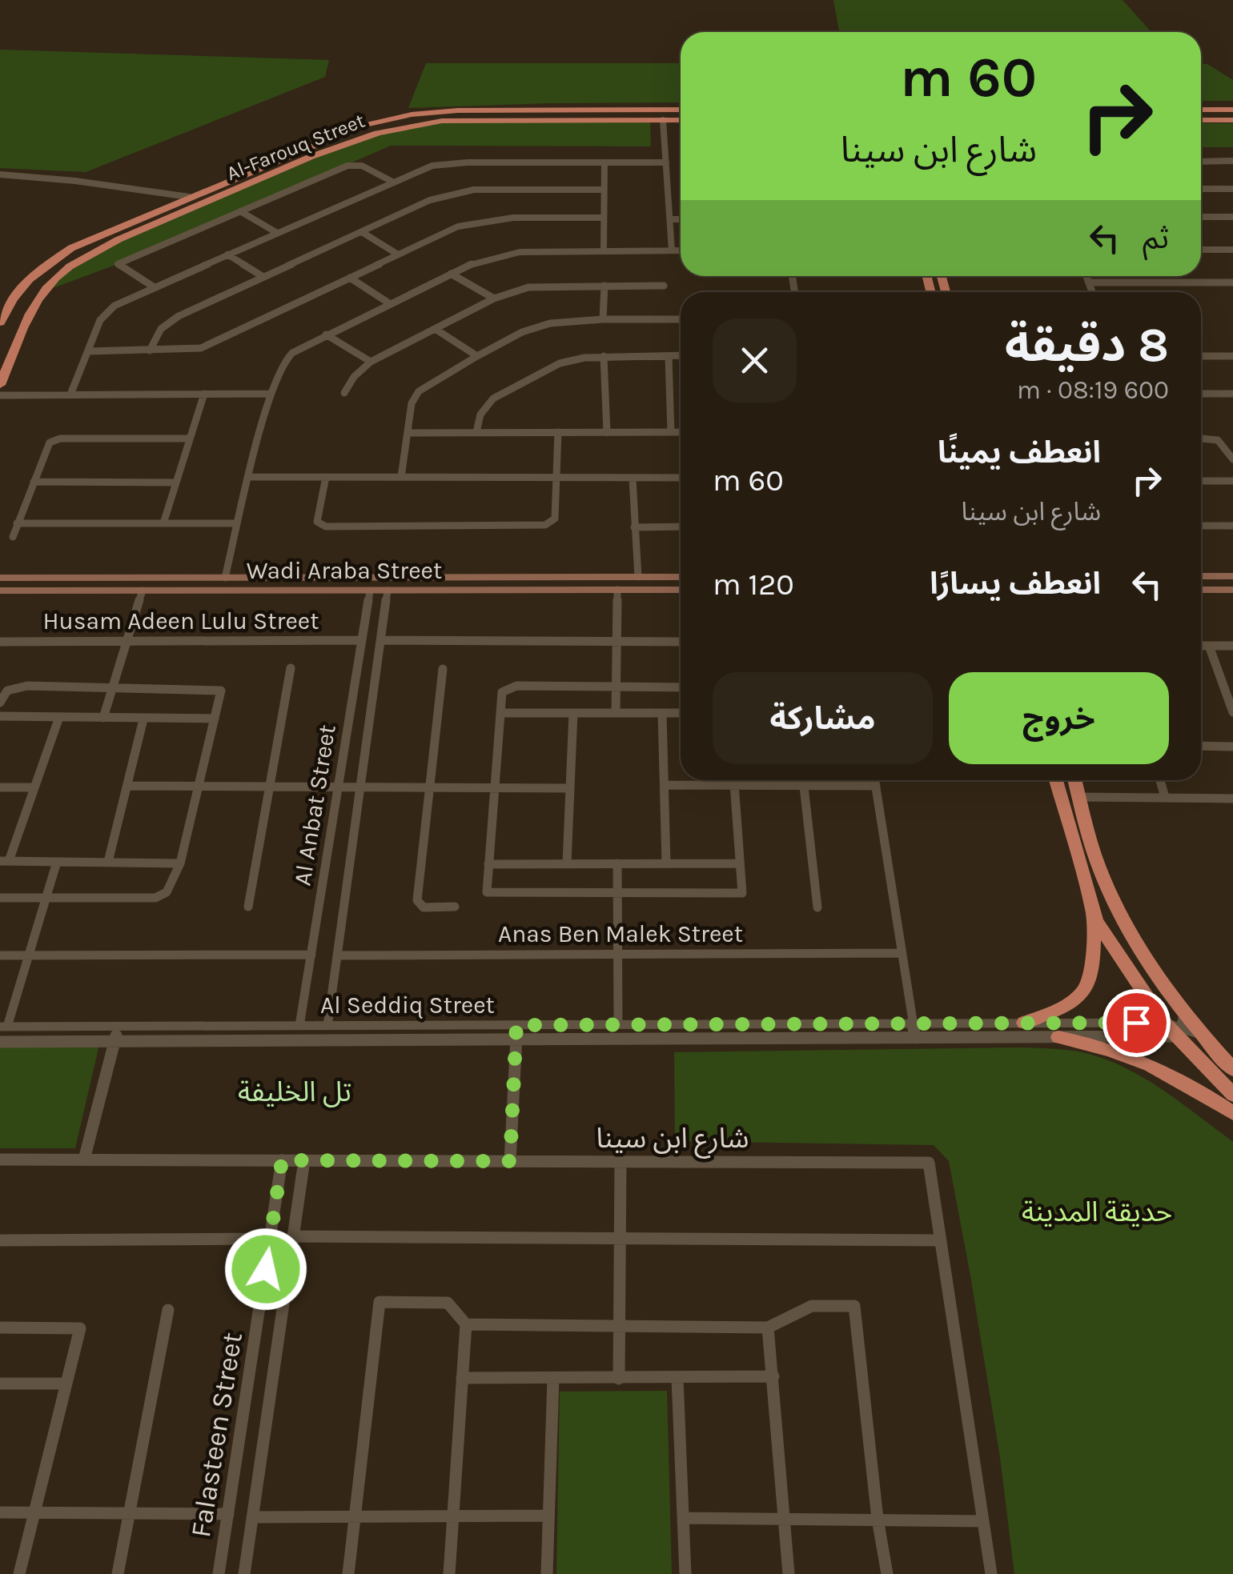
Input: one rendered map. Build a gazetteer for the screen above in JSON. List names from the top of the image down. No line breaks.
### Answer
{"streets":{"main road":["Al-Farouq Street","Wadi Araba Street"],"street":["Husam Adeen Lulu Street","Al Anbat Street","Anas Ben Malek Street","Al Seddiq Street","شارع ابن سينا","Falasteen Street"]},"crossings":[["Wadi Araba Street","Al Anbat Street"],["Husam Adeen Lulu Street","Al Anbat Street"],["Al Anbat Street","Anas Ben Malek Street"],["Al Anbat Street","Al Seddiq Street"],["شارع ابن سينا","Falasteen Street"]],"districts":["تل الخليفة"],"parks":["حديقة المدينة"],"page":{"turn":["60 m","شارع ابن سينا"],"then":"ثم","heading":["8 دقيقة","600 m · 08:19"],"list":[{"name":"انعطف يمينًا","note":"شارع ابن سينا","value":"60 m"},{"name":"انعطف يسارًا","value":"120 m"}],"buttons":["خروج","مشاركة"]}}
